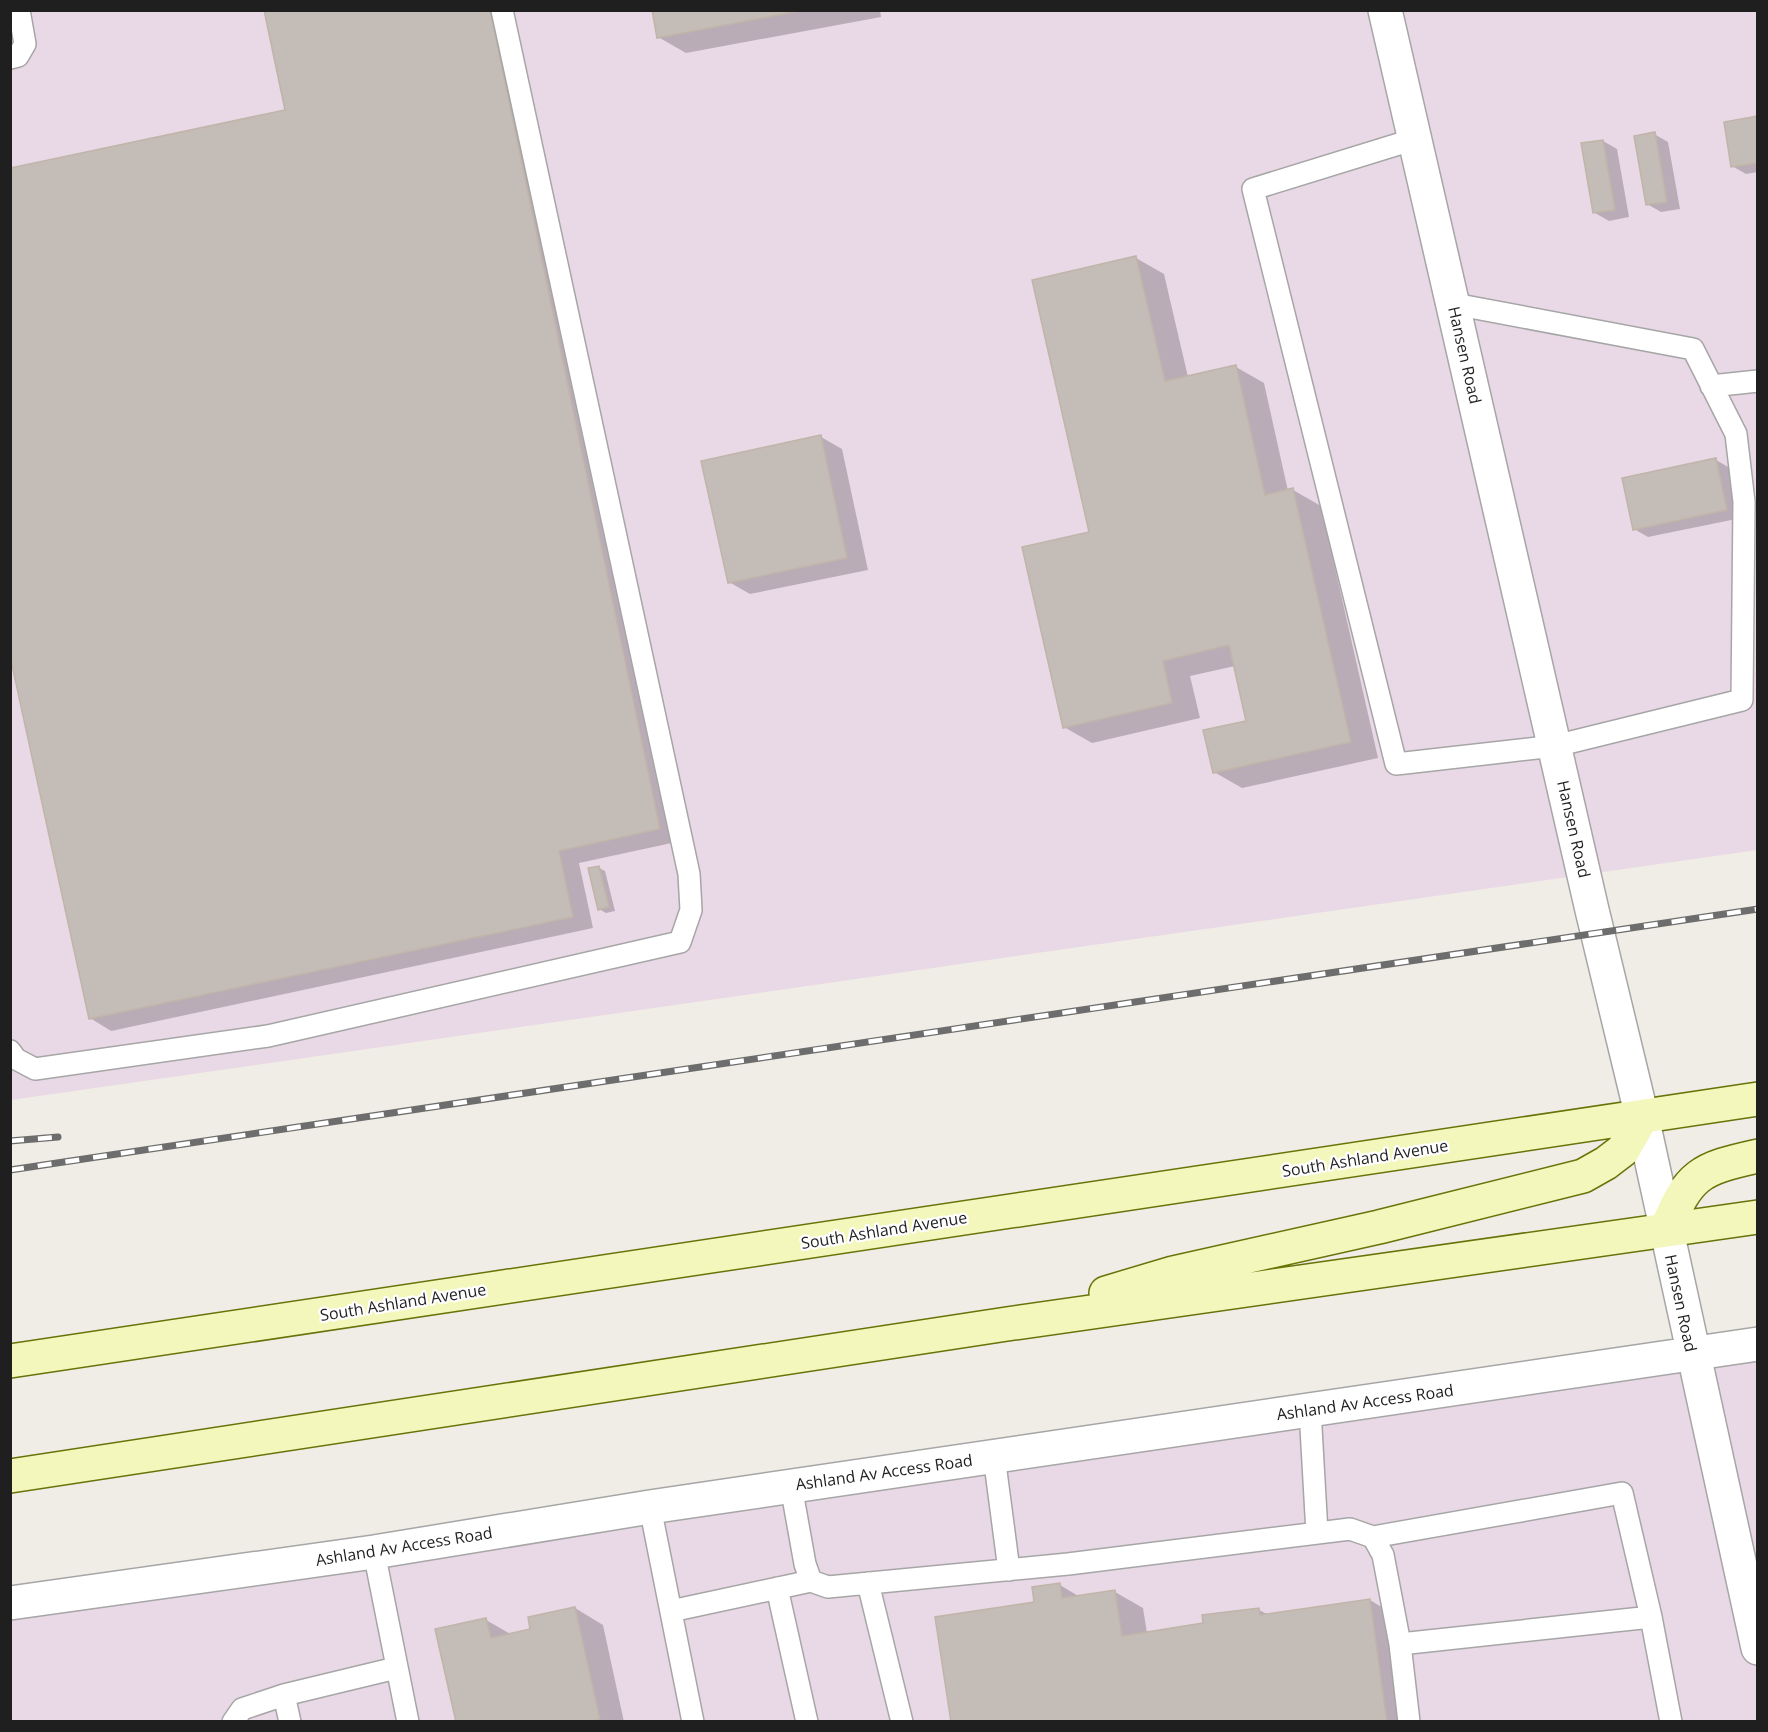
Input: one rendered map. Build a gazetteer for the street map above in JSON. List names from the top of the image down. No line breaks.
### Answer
{"streets":{"main road":["South Ashland Avenue"],"street":["Hansen Road","Ashland Av Access Road"]},"crossings":[["Hansen Road","South Ashland Avenue"],["Hansen Road","Ashland Av Access Road"]]}
